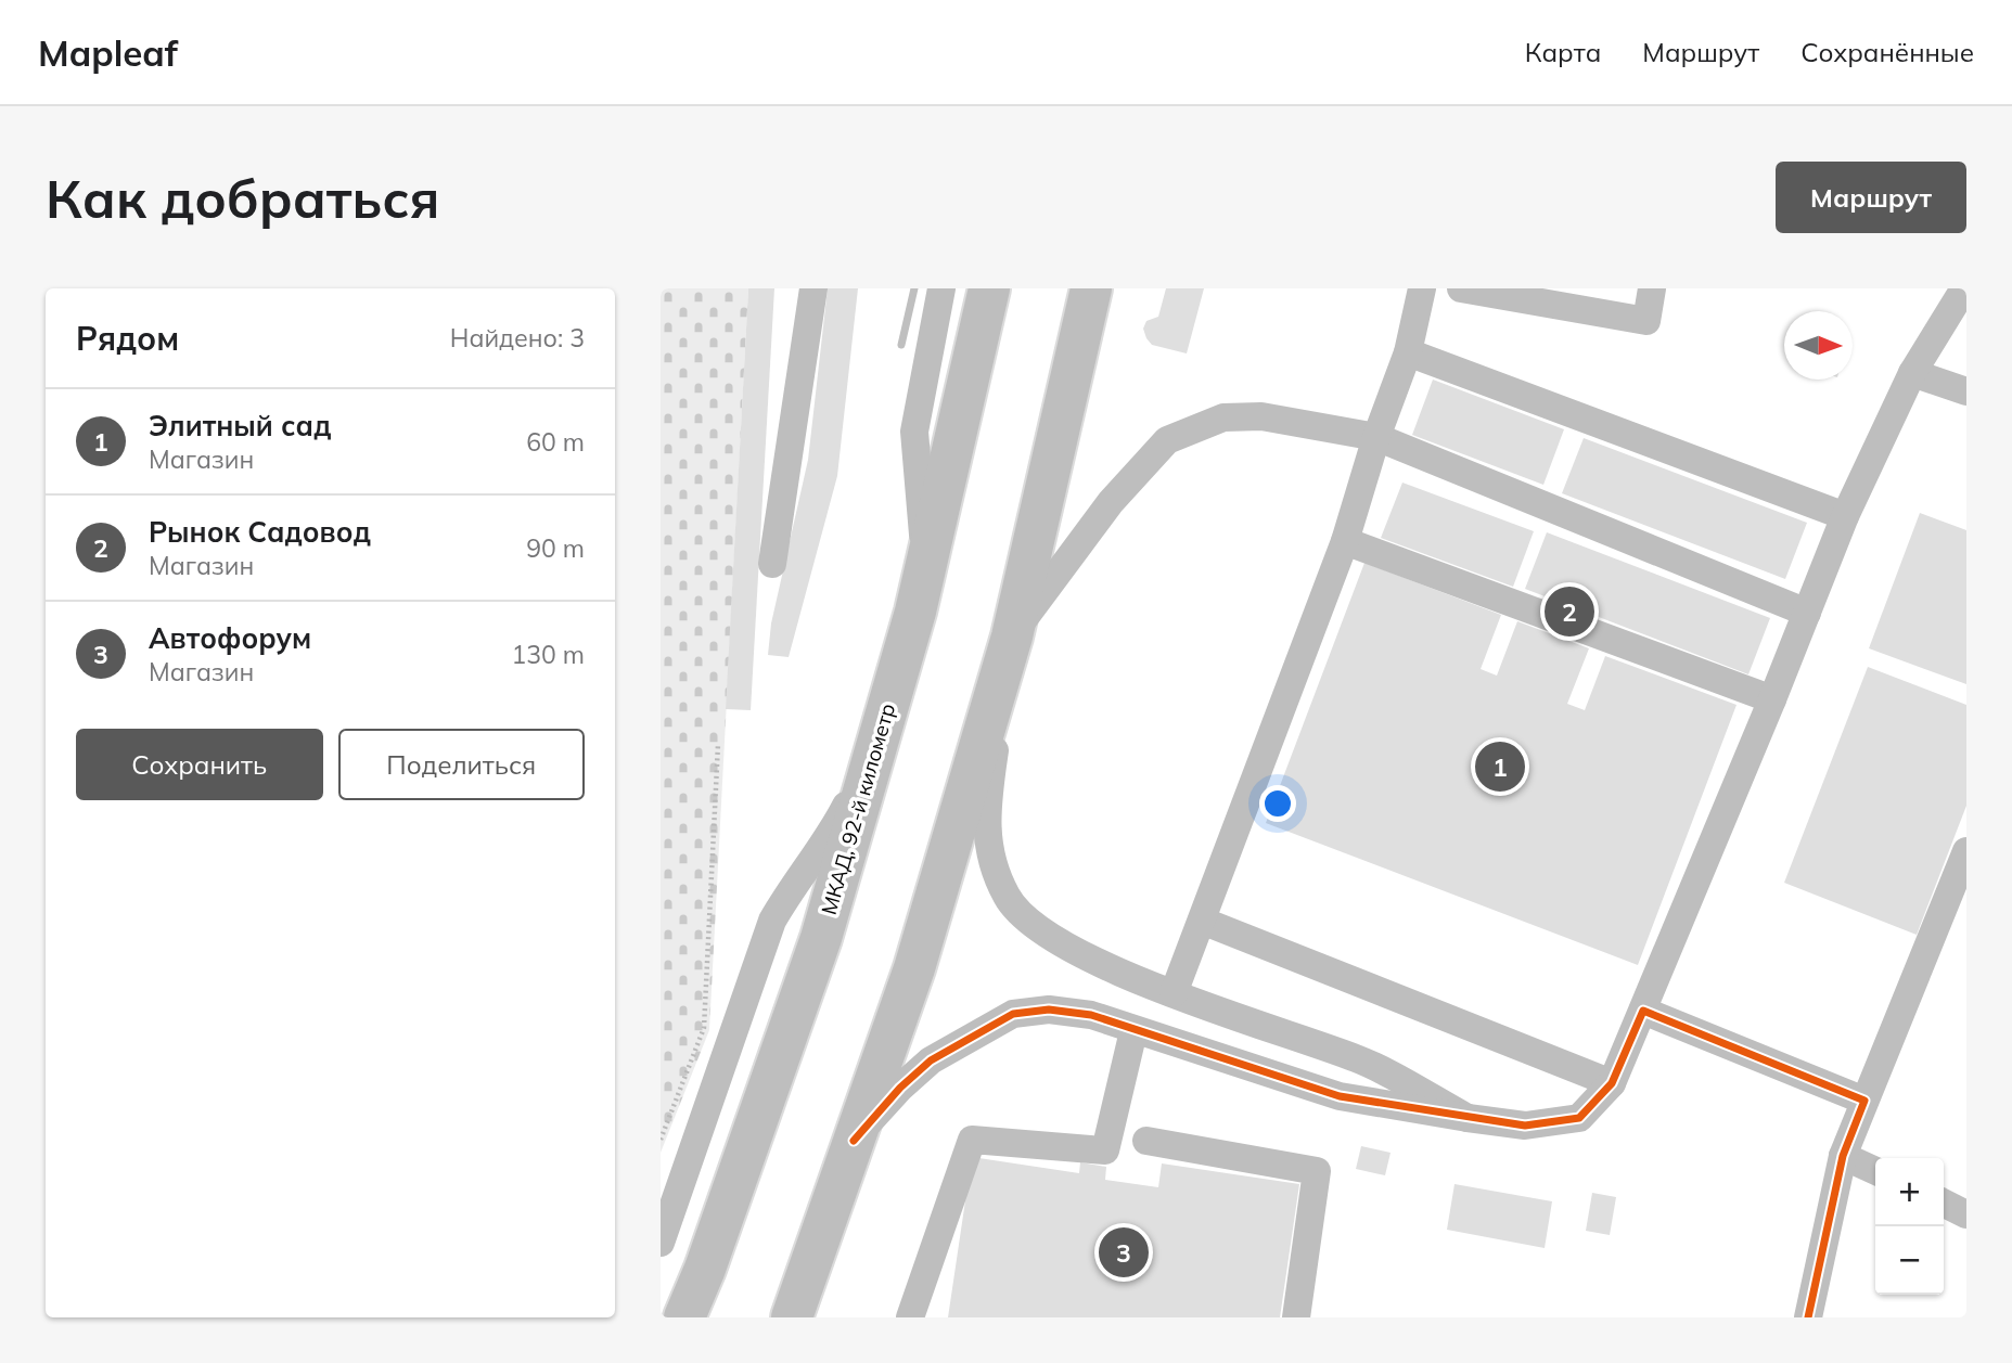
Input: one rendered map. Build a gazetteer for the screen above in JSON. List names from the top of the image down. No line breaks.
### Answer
{"streets":{"highway":["МКАД, 92-й километр"]},"north":"right","page":{"header":"Mapleaf","nav":["Карта","Маршрут","Сохранённые"],"buttons":["Маршрут",["Сохранить","Поделиться"]],"title":"Как добраться","heading":["Рядом","Найдено: 3"],"list":[{"mark":"1","name":"Элитный сад","note":"Магазин","value":"60 m"},{"mark":"2","name":"Рынок Садовод","note":"Магазин","value":"90 m"},{"mark":"3","name":"Автофорум","note":"Магазин","value":"130 m"}],"pins":["2","1","3"],"map_buttons":["+","−"]}}
